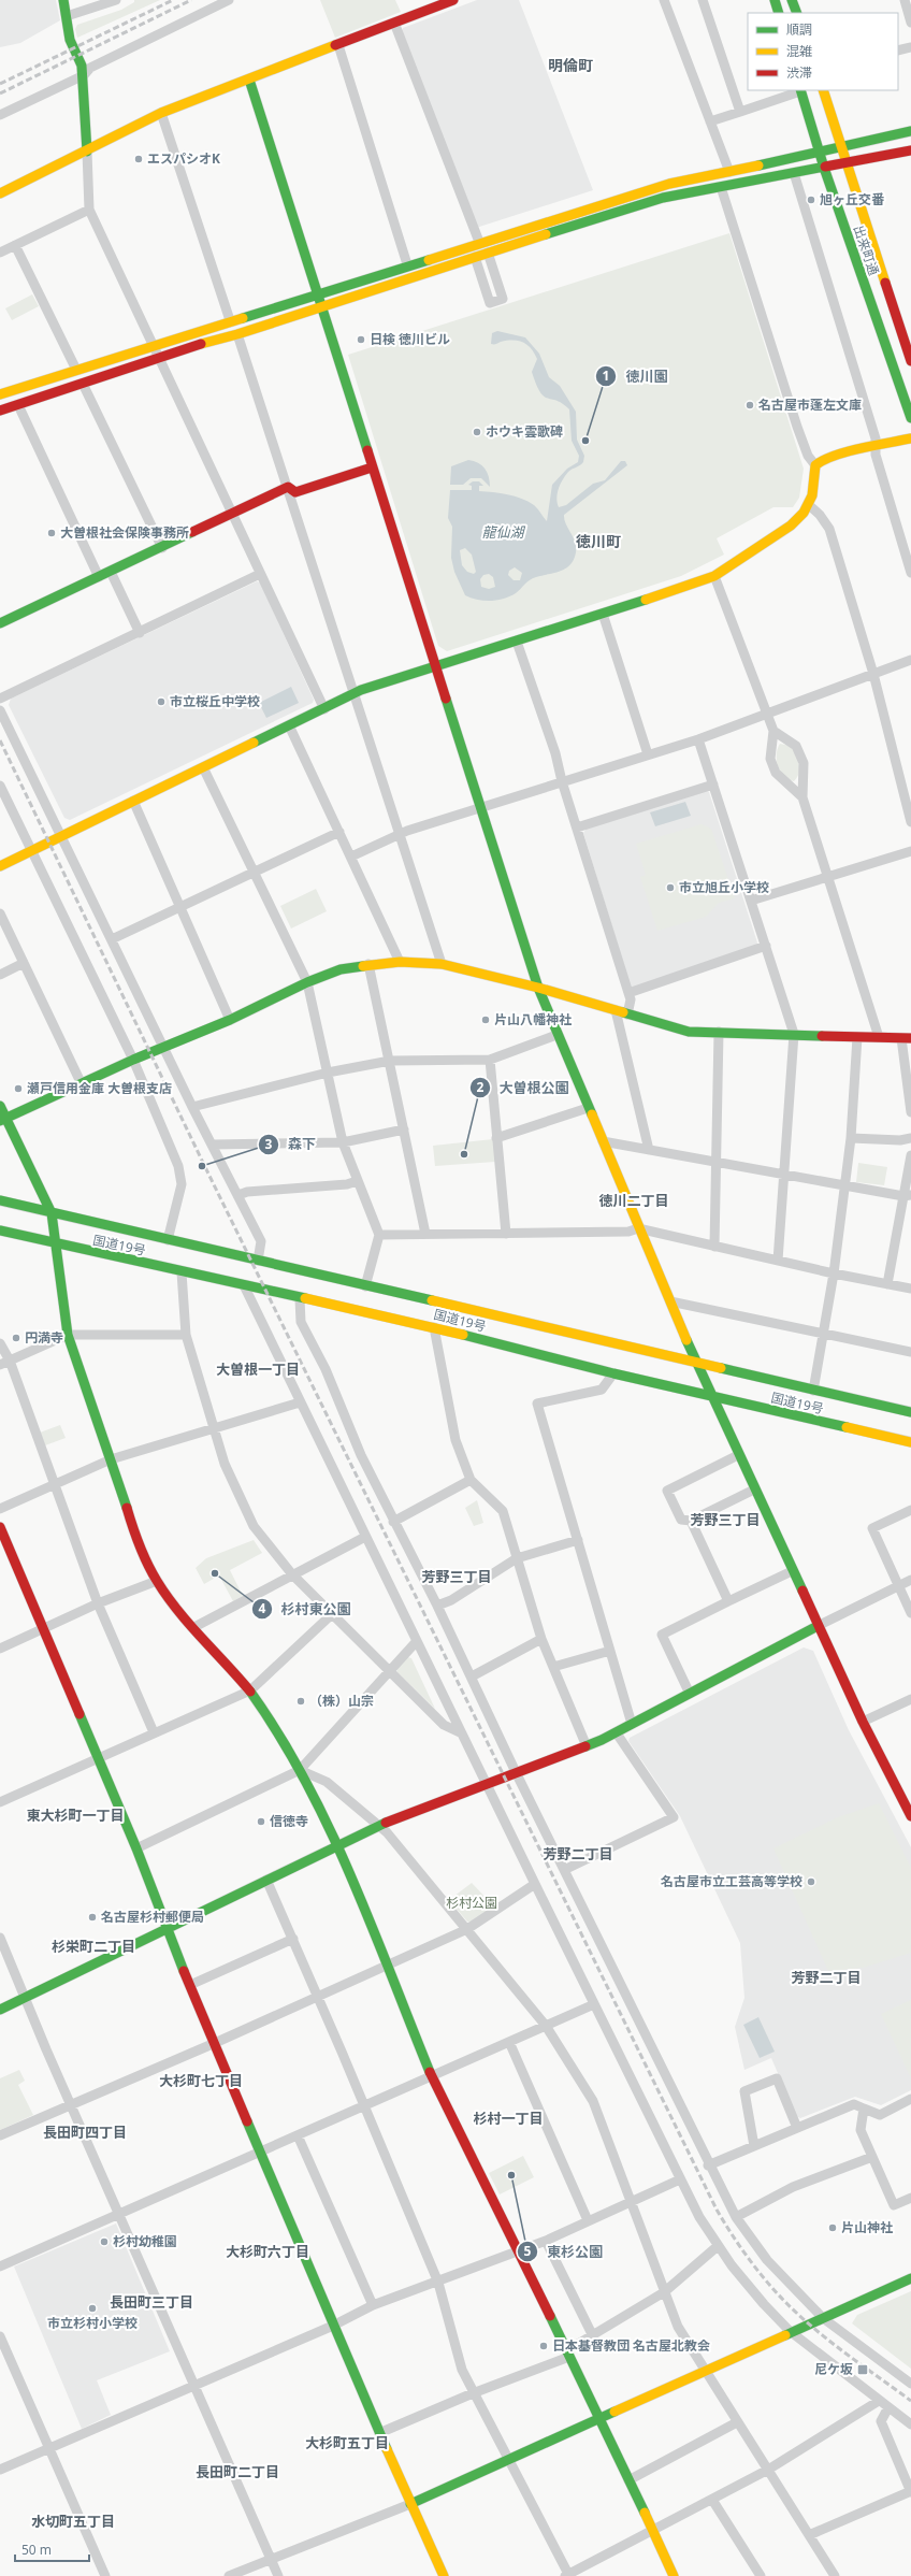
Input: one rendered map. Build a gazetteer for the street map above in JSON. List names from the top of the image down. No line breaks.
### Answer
{"streets":{"main road":["出来町通","国道19号"]},"districts":["明倫町","徳川町","徳川二丁目","大曽根一丁目","芳野三丁目","芳野三丁目","東大杉町一丁目","芳野二丁目","杉栄町二丁目","芳野二丁目","大杉町七丁目","杉村一丁目","長田町四丁目","大杉町六丁目","長田町三丁目","大杉町五丁目","長田町二丁目","水切町五丁目"],"water":["龍仙湖"],"parks":["杉村公園"],"places":{"other":["エスパシオK","旭ヶ丘交番","日検 徳川ビル","名古屋市蓬左文庫","ホウキ雲歌碑","徳川園","大曽根社会保険事務所","市立桜丘中学校","市立旭丘小学校","片山八幡神社","瀬戸信用金庫 大曽根支店","大曽根公園","森下","円満寺","杉村東公園","（株）山宗","信徳寺","名古屋市立工芸高等学校","名古屋杉村郵便局","東杉公園","片山神社","杉村幼稚園","市立杉村小学校","日本基督教団 名古屋北教会"],"transit":["尼ケ坂"]},"legend":["順調","混雑","渋滞"],"scale_bar":"50 m"}
